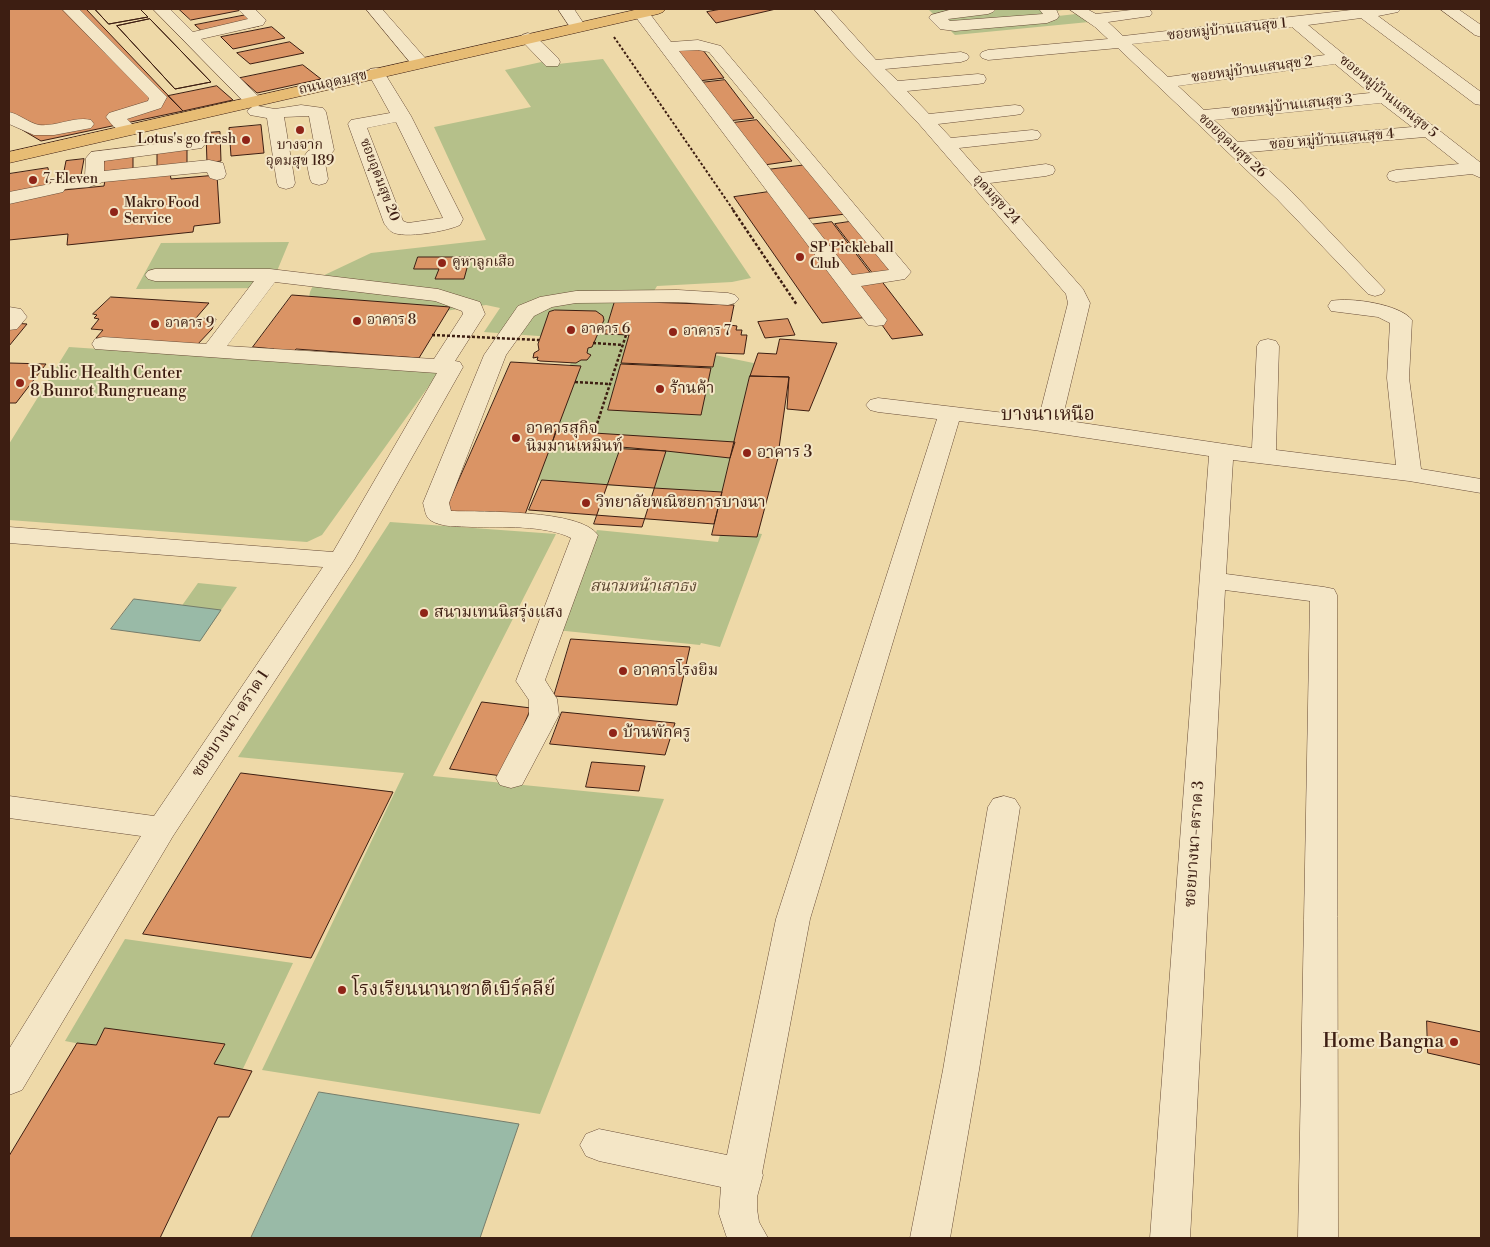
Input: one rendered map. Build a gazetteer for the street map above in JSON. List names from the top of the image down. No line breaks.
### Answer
{"streets":{"main road":["ถนนอุดมสุข"],"street":["ซอยหมู่บ้านแสนสุข 1","ซอยหมู่บ้านแสนสุข 2","ซอยหมู่บ้านแสนสุข 5","ซอยหมู่บ้านแสนสุข 3","ซอย หมู่บ้านแสนสุข 4","ซอยอุดมสุข 26","ซอยอุดมสุข 20","อุดมสุข 24","ซอยบางนา-ตราด 1","ซอยบางนา-ตราด 3"]},"crossings":[["ซอยหมู่บ้านแสนสุข 1","ซอยหมู่บ้านแสนสุข 5"],["ซอยหมู่บ้านแสนสุข 1","ซอยอุดมสุข 26"],["ซอยหมู่บ้านแสนสุข 2","ซอยหมู่บ้านแสนสุข 5"],["ซอยหมู่บ้านแสนสุข 2","ซอยอุดมสุข 26"],["ถนนอุดมสุข","ซอยอุดมสุข 20"],["ซอยหมู่บ้านแสนสุข 5","ซอยหมู่บ้านแสนสุข 3"],["ซอยหมู่บ้านแสนสุข 5","ซอย หมู่บ้านแสนสุข 4"],["ซอยหมู่บ้านแสนสุข 3","ซอยอุดมสุข 26"],["ซอย หมู่บ้านแสนสุข 4","ซอยอุดมสุข 26"]],"districts":["บางนาเหนือ"],"parks":["สนามหน้าเสาธง"],"places":["บางจาก อุดมสุข 189","Lotus's go fresh","7-Eleven","Makro Food Service","SP Pickleball Club","คูหาลูกเสือ","อาคาร 8","อาคาร 9","อาคาร 6","อาคาร 7","Public Health Center 8 Bunrot Rungrueang","ร้านค้า","อาคารสุกิจ นิมมานเหมินท์","อาคาร 3","วิทยาลัยพณิชยการบางนา","สนามเทนนิสรุ่งแสง","อาคารโรงยิม","บ้านพักครู","โรงเรียนนานาชาติเบิร์คลีย์","Home Bangna"]}
